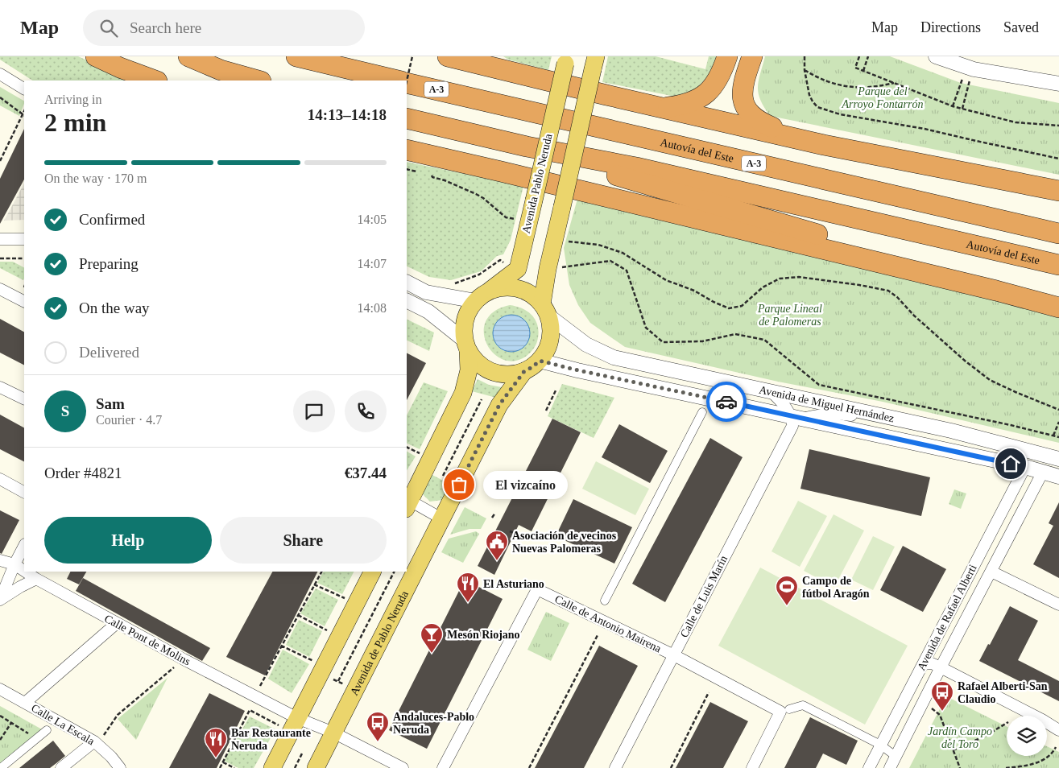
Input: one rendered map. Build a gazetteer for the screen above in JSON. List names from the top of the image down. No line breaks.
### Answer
{"streets":{"highway":["A-3","Autovía del Este"],"main road":["Avenida Pablo Neruda","Avenida de Pablo Neruda"],"street":["Avenida de Miguel Hernández","Calle de Luis Marín","Avenida de Rafael Alberti","Calle de Antonio Mairena","Calle Pont de Molins","Calle La Escala"]},"crossings":[["Avenida de Miguel Hernández","Calle de Luis Marín"],["Avenida de Miguel Hernández","Avenida de Rafael Alberti"],["Avenida de Miguel Hernández","Avenida de Pablo Neruda"],["Calle de Luis Marín","Calle de Antonio Mairena"],["Calle Pont de Molins","Avenida de Pablo Neruda"]],"parks":["Parque del Arroyo Fontarrón","Parque Lineal de Palomeras","Jardín Campo del Toro"],"places":{"other":["El vizcaíno"],"public building":["Asociación de vecinos Nuevas Palomeras"],"restaurant":["El Asturiano","Bar Restaurante Neruda"],"sports":["Campo de fútbol Aragón"],"bar":["Mesón Riojano"],"bus stop":["Rafael Alberti-San Claudio","Andaluces-Pablo Neruda"]},"page":{"header":"Map","search":"Search here","nav":["Map","Directions","Saved"],"heading":["2 min","Arriving in","14:13–14:18"],"panel":["Sam","Courier · 4.7","Order #4821","€37.44"],"bar":"On the way · 170 m","list":[["Confirmed","14:05"],["Preparing","14:07"],["On the way","14:08"],"Delivered"],"round":"S","bubble":"El vizcaíno","buttons":["Help","Share"]}}
